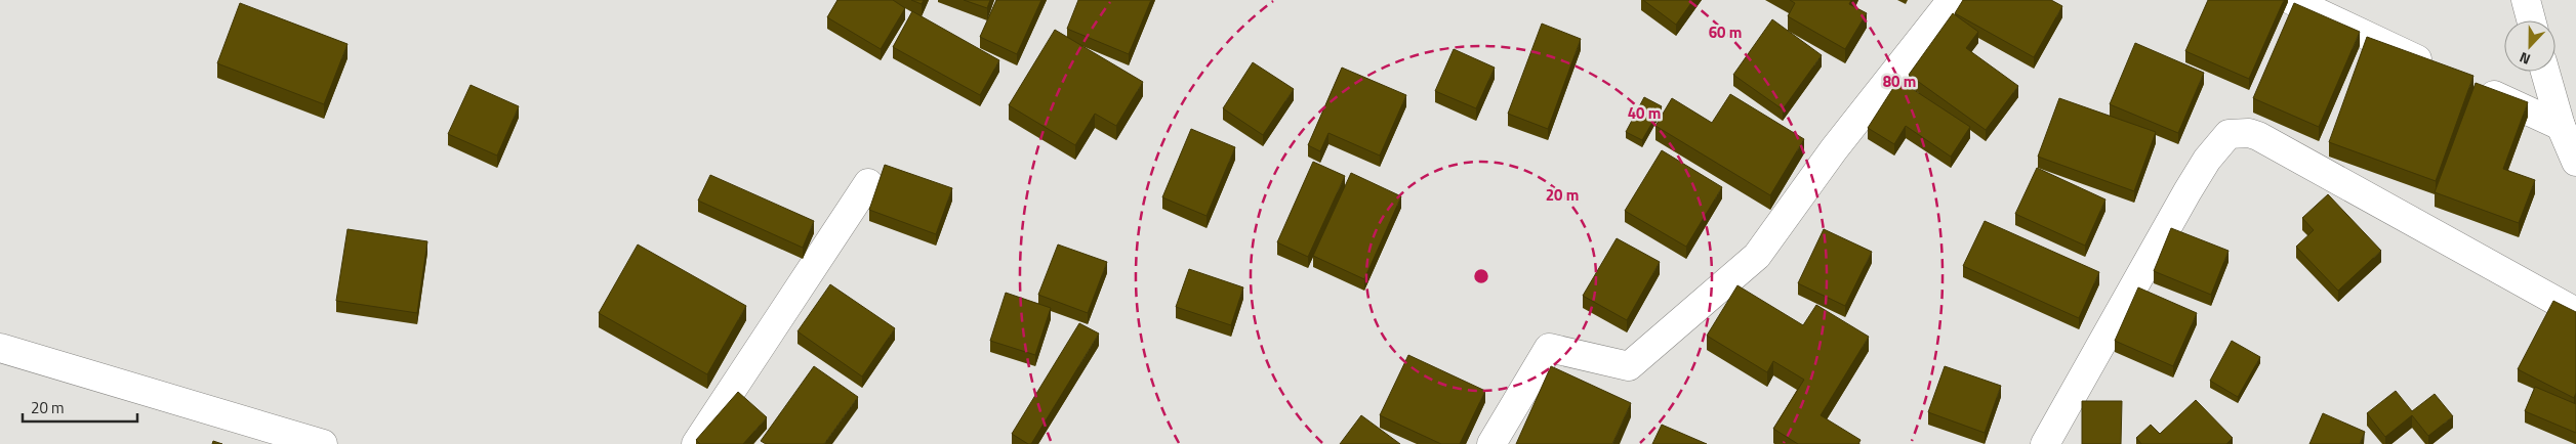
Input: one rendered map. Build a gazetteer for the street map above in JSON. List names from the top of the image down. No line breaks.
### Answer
{"scale_bar":"20 m","north":"bottom","rings":["60 m","80 m","40 m","20 m"]}
